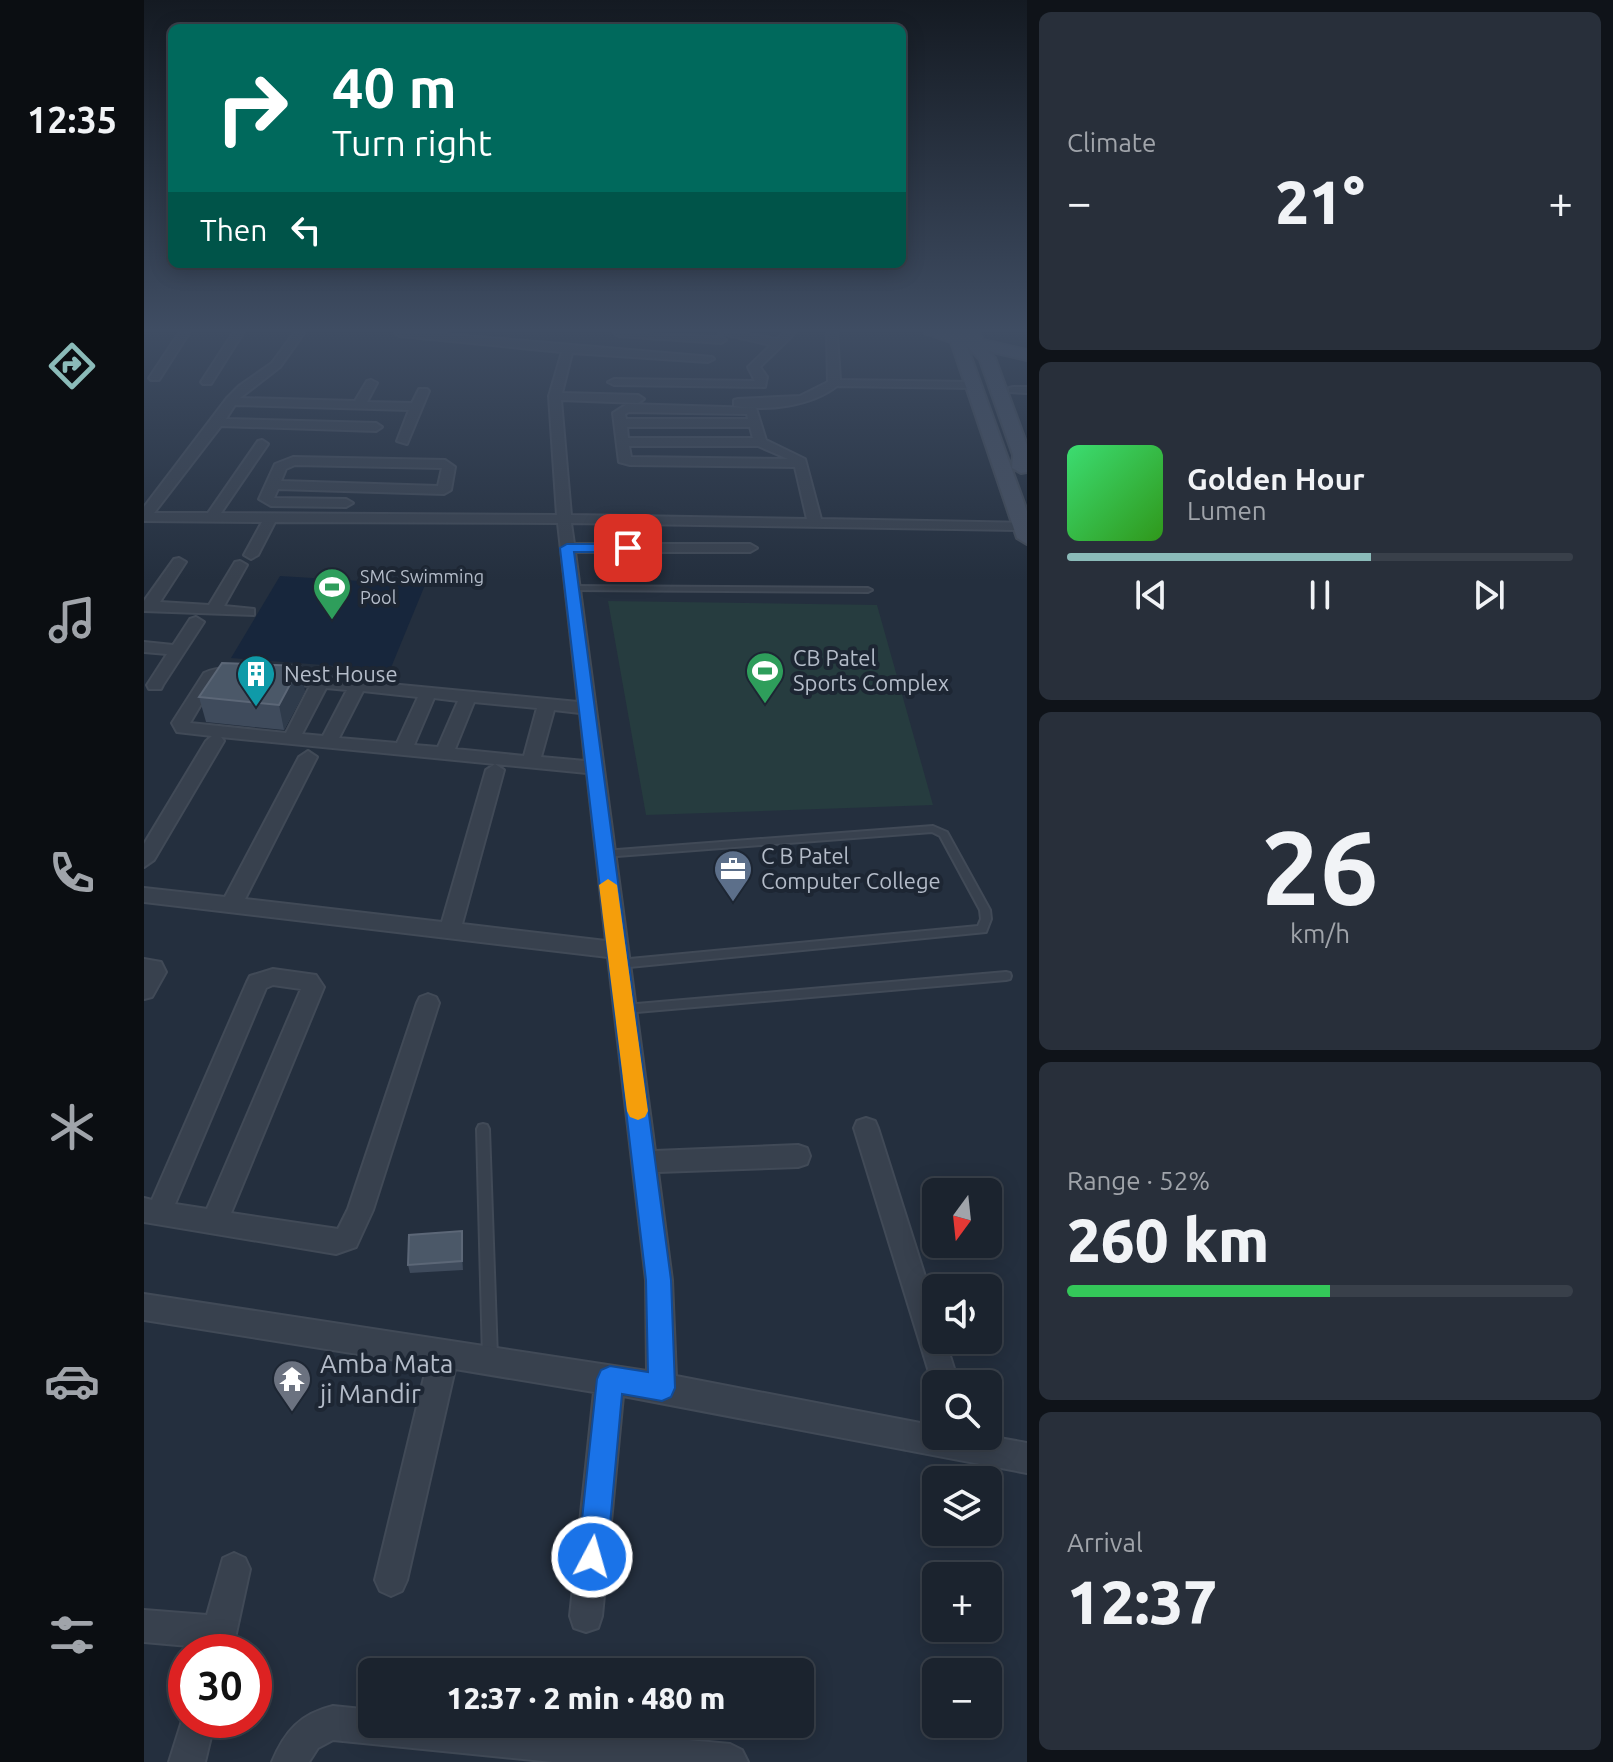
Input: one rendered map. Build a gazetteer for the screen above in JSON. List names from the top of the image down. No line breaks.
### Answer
{"places":{"sports":["SMC Swimming Pool","CB Patel Sports Complex"],"building":["Nest House"],"office":["C B Patel Computer College"],"temple":["Amba Mata ji Mandir"]},"north":"bottom","page":{"tabs":"12:35","tile":["Climate",["26","km/h"],["Range · 52%","260 km"],["Arrival","12:37"]],"turn":["40 m","Turn right"],"heat":["−","21°","+"],"then":"Then","song":["Golden Hour","Lumen"],"map_buttons":["+","−"],"limit":"30","trip":"12:37 · 2 min · 480 m"}}
